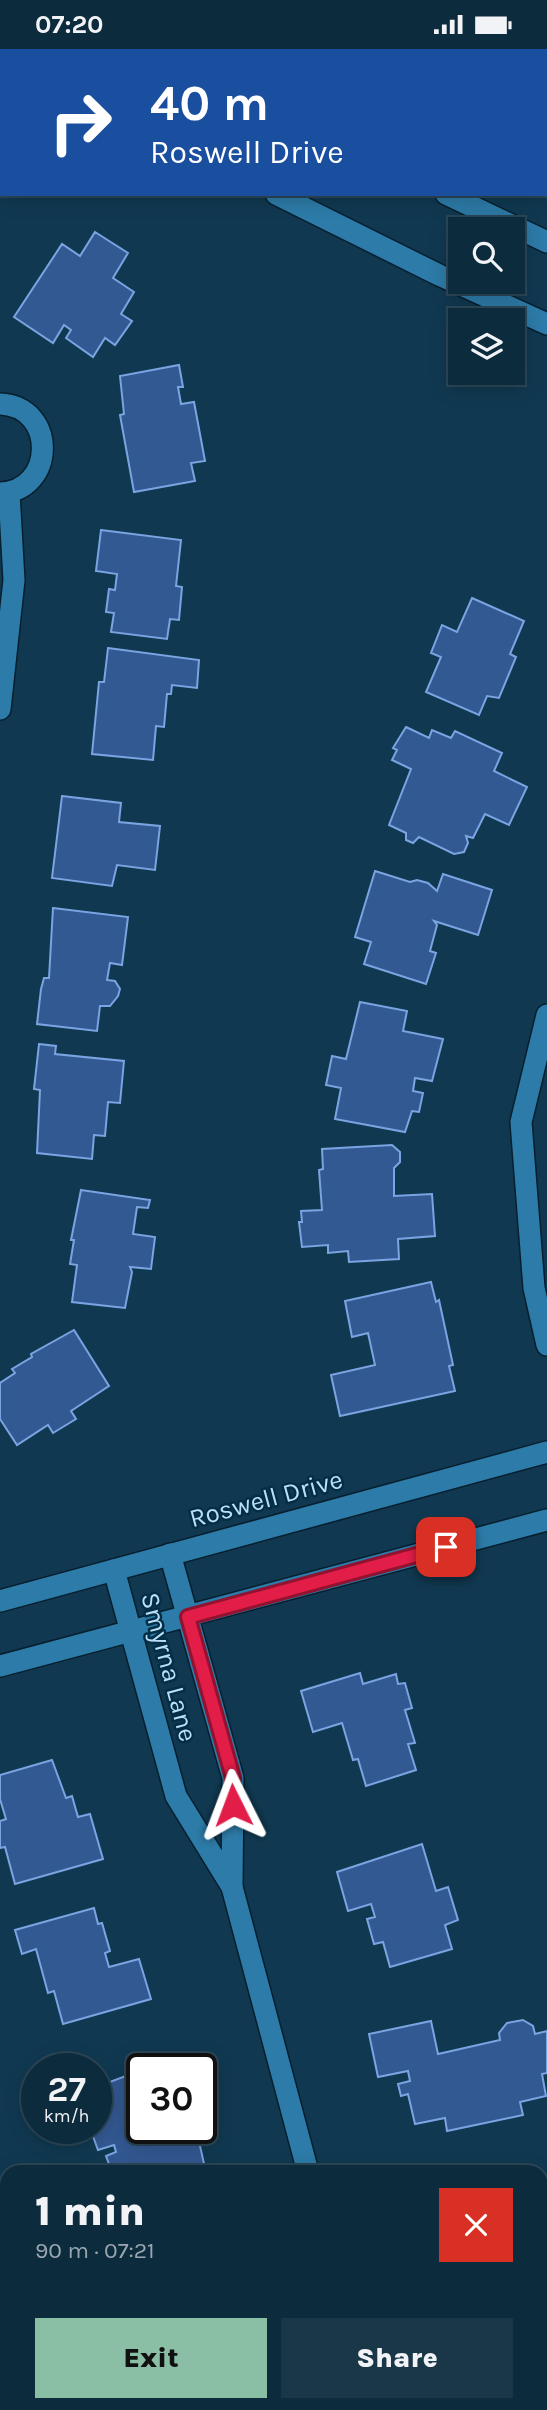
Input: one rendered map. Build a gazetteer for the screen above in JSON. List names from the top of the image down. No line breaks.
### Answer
{"streets":{"street":["Roswell Drive","Smyrna Lane"]},"crossings":[["Roswell Drive","Smyrna Lane"]],"page":{"status":"07:20","turn":["40 m","Roswell Drive"],"speed":"27 km/h","limit":"30","heading":["1 min","90 m · 07:21"],"buttons":["Exit","Share"]}}
